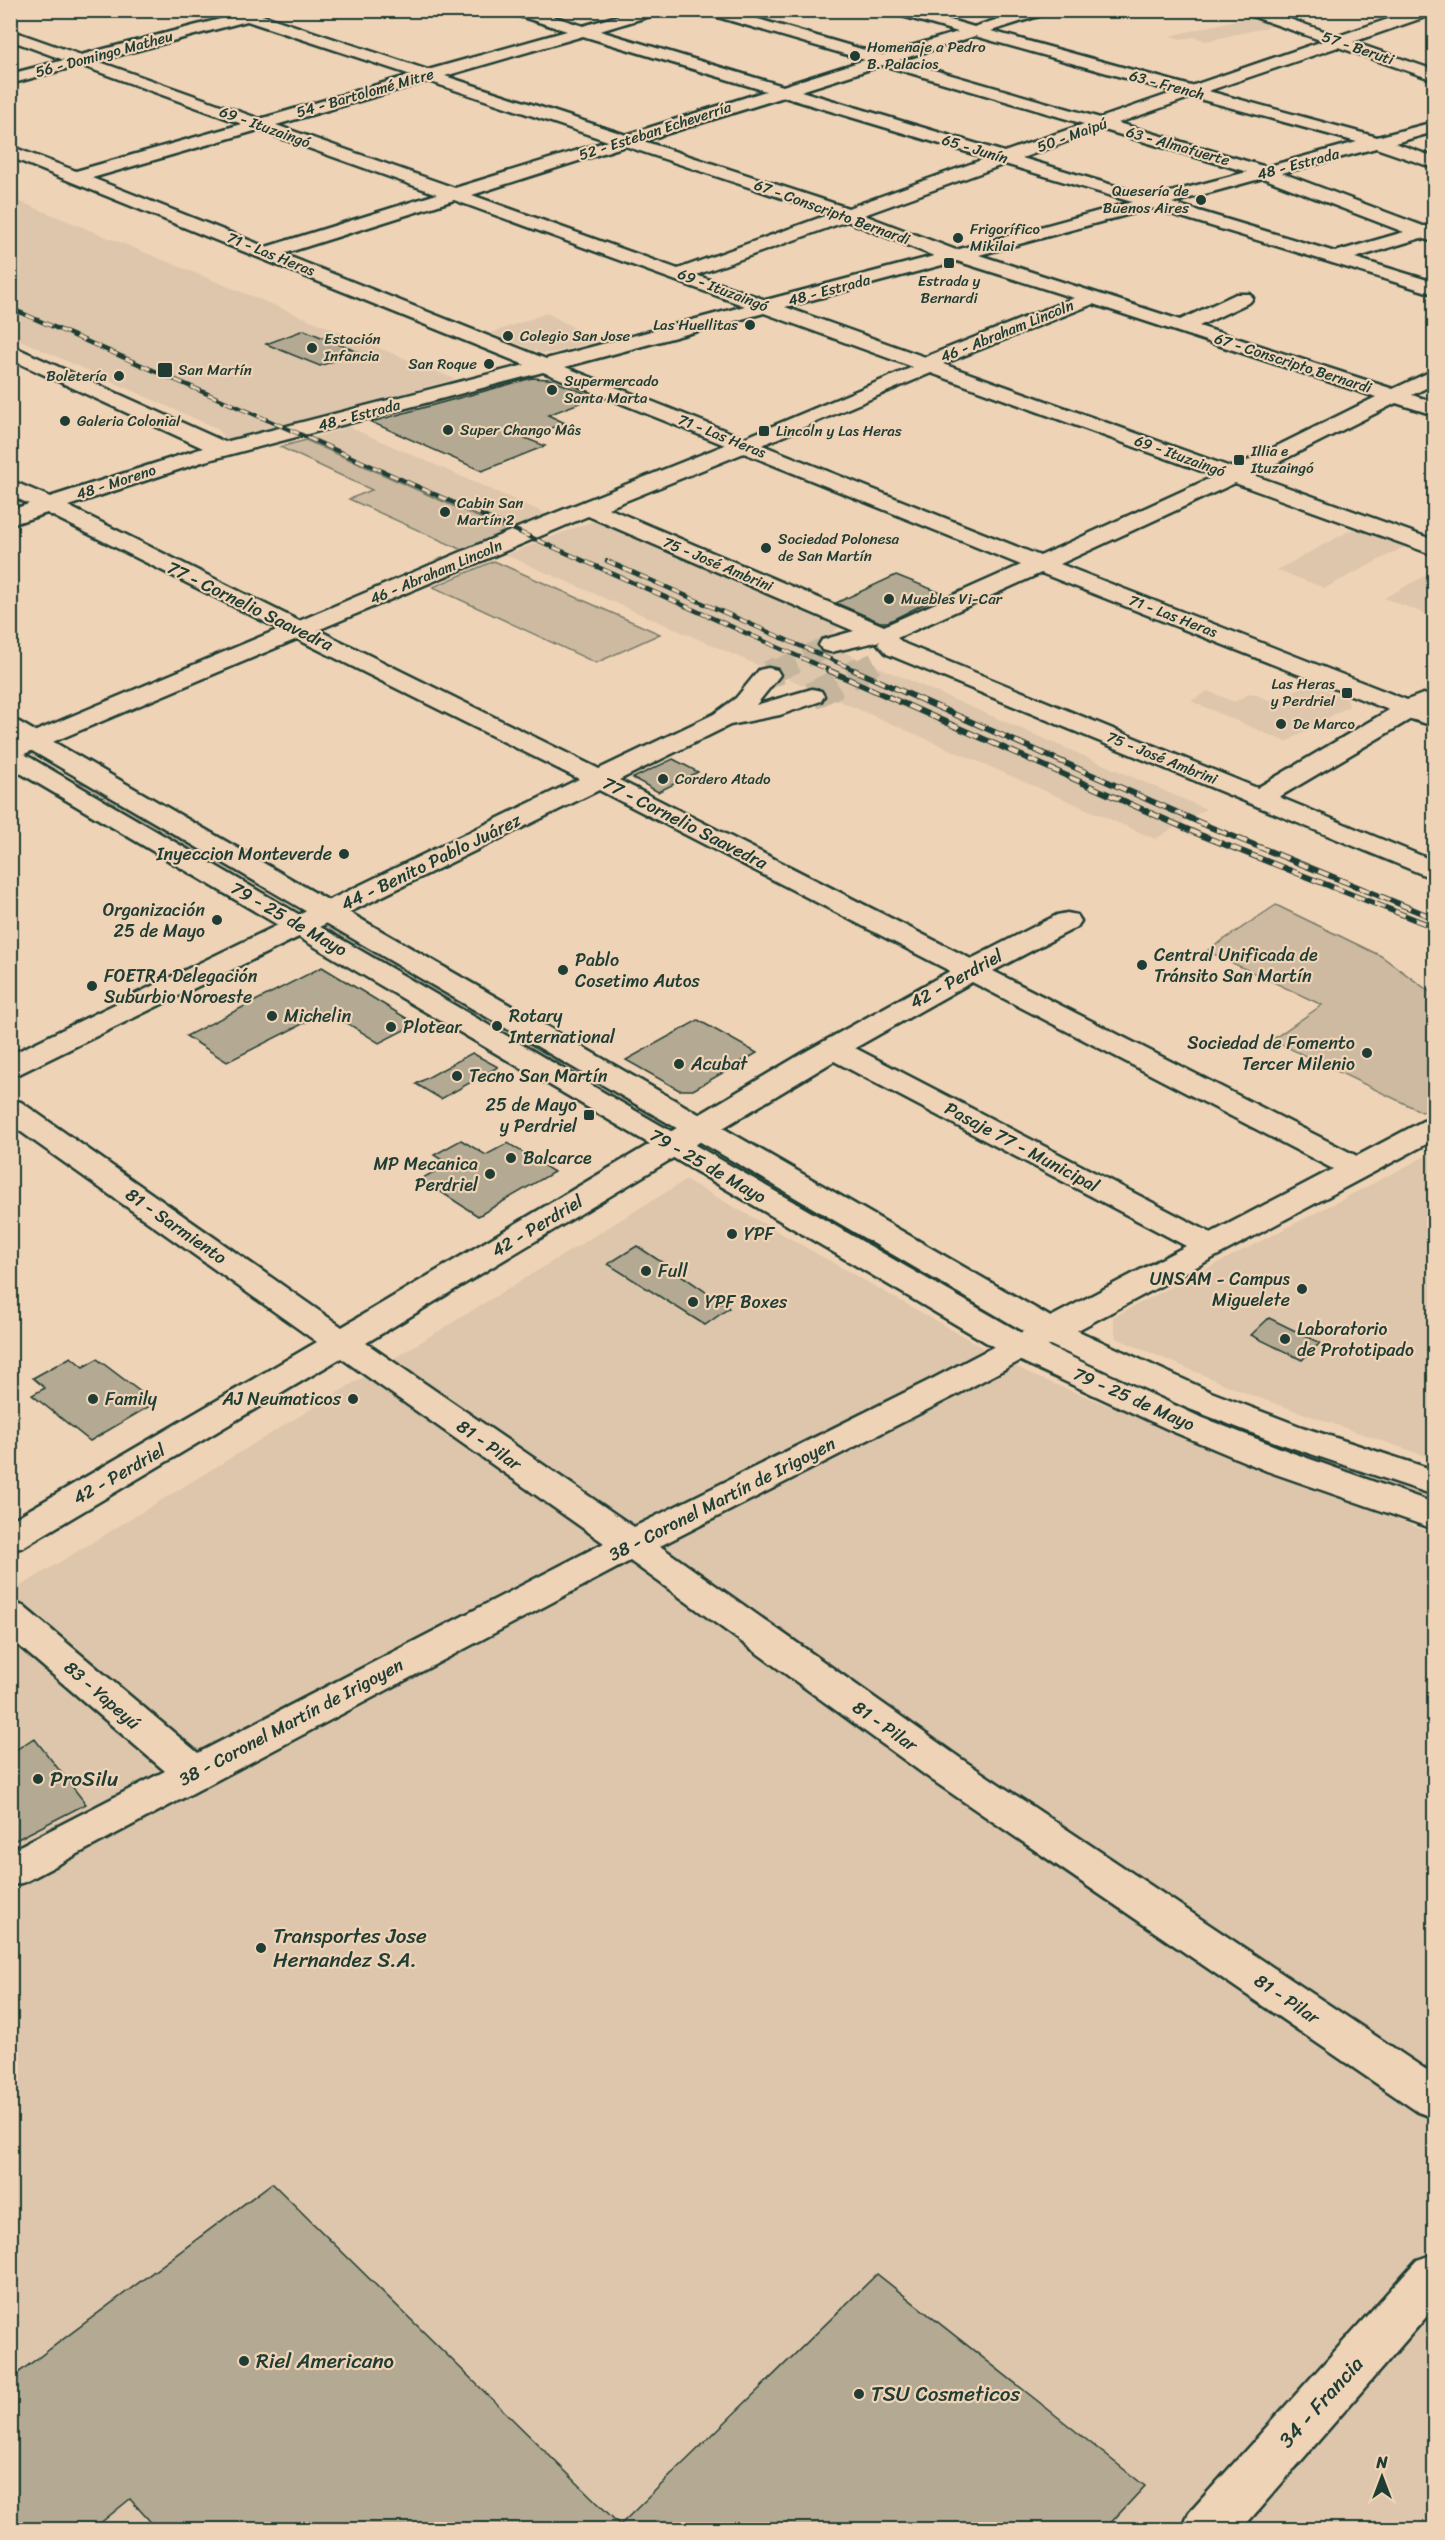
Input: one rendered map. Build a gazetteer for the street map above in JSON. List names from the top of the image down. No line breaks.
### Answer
{"streets":{"street":["57 - Beruti","56 - Domingo Matheu","63 - French","54 - Bartolomé Mitre","69 - Ituzaingó","52 - Esteban Echeverría","50 - Maipú","63 - Almafuerte","65 - Junín","48 - Estrada","67 - Conscripto Bernardi","71 - Las Heras","46 - Abraham Lincoln","48 - Moreno","75 - José Ambrini","77 - Cornelio Saavedra","44 - Benito Pablo Juárez","79 - 25 de Mayo","42 - Perdriel","Pasaje 77 - Municipal","81 - Sarmiento","81 - Pilar","38 - Coronel Martín de Irigoyen","83 - Yapeyú","34 - Francia"]},"crossings":[["57 - Beruti","50 - Maipú"],["56 - Domingo Matheu","69 - Ituzaingó"],["56 - Domingo Matheu","67 - Conscripto Bernardi"],["63 - French","52 - Esteban Echeverría"],["63 - French","50 - Maipú"],["63 - French","48 - Estrada"],["54 - Bartolomé Mitre","69 - Ituzaingó"],["54 - Bartolomé Mitre","65 - Junín"],["54 - Bartolomé Mitre","67 - Conscripto Bernardi"],["54 - Bartolomé Mitre","71 - Las Heras"],["69 - Ituzaingó","52 - Esteban Echeverría"],["69 - Ituzaingó","50 - Maipú"],["69 - Ituzaingó","48 - Estrada"],["69 - Ituzaingó","46 - Abraham Lincoln"],["52 - Esteban Echeverría","63 - Almafuerte"],["52 - Esteban Echeverría","65 - Junín"],["52 - Esteban Echeverría","67 - Conscripto Bernardi"],["52 - Esteban Echeverría","71 - Las Heras"],["50 - Maipú","63 - Almafuerte"],["50 - Maipú","65 - Junín"],["50 - Maipú","67 - Conscripto Bernardi"],["63 - Almafuerte","48 - Estrada"],["65 - Junín","48 - Estrada"],["48 - Estrada","67 - Conscripto Bernardi"],["48 - Estrada","71 - Las Heras"],["48 - Estrada","48 - Moreno"],["67 - Conscripto Bernardi","46 - Abraham Lincoln"],["71 - Las Heras","46 - Abraham Lincoln"],["46 - Abraham Lincoln","75 - José Ambrini"],["46 - Abraham Lincoln","77 - Cornelio Saavedra"],["46 - Abraham Lincoln","79 - 25 de Mayo"],["48 - Moreno","77 - Cornelio Saavedra"],["77 - Cornelio Saavedra","44 - Benito Pablo Juárez"],["77 - Cornelio Saavedra","42 - Perdriel"],["77 - Cornelio Saavedra","38 - Coronel Martín de Irigoyen"],["44 - Benito Pablo Juárez","79 - 25 de Mayo"],["79 - 25 de Mayo","42 - Perdriel"],["79 - 25 de Mayo","38 - Coronel Martín de Irigoyen"],["42 - Perdriel","Pasaje 77 - Municipal"],["42 - Perdriel","81 - Sarmiento"],["42 - Perdriel","81 - Pilar"],["Pasaje 77 - Municipal","38 - Coronel Martín de Irigoyen"],["81 - Sarmiento","81 - Pilar"],["81 - Pilar","38 - Coronel Martín de Irigoyen"],["38 - Coronel Martín de Irigoyen","83 - Yapeyú"]],"places":{"other":["Homenaje a Pedro B. Palacios","Quesería de Buenos Aires","Frigorífico Mikilai","Las Huellitas","Colegio San Jose","Estación Infancia","San Roque","Boletería","Supermercado Santa Marta","Galeria Colonial","Super Chango Mâs","Cabin San Martín 2","Sociedad Polonesa de San Martín","Muebles Vi-Car","De Marco","Cordero Atado","Inyeccion Monteverde","Organización 25 de Mayo","Central Unificada de Tránsito San Martín","Pablo Cosetimo Autos","FOETRA Delegación Suburbio Noroeste","Michelin","Rotary International","Plotear","Sociedad de Fomento Tercer Milenio","Acubat","Tecno San Martín","Balcarce","MP Mecanica Perdriel","YPF","Full","UNSAM - Campus Miguelete","YPF Boxes","Laboratorio de Prototipado","Family","AJ Neumaticos","ProSilu","Transportes Jose Hernandez S.A.","Riel Americano","TSU Cosmeticos"],"transit":["Estrada y Bernardi","San Martín","Lincoln y Las Heras","Illia e Ituzaingó","Las Heras y Perdriel","25 de Mayo y Perdriel"]},"north":"top"}
